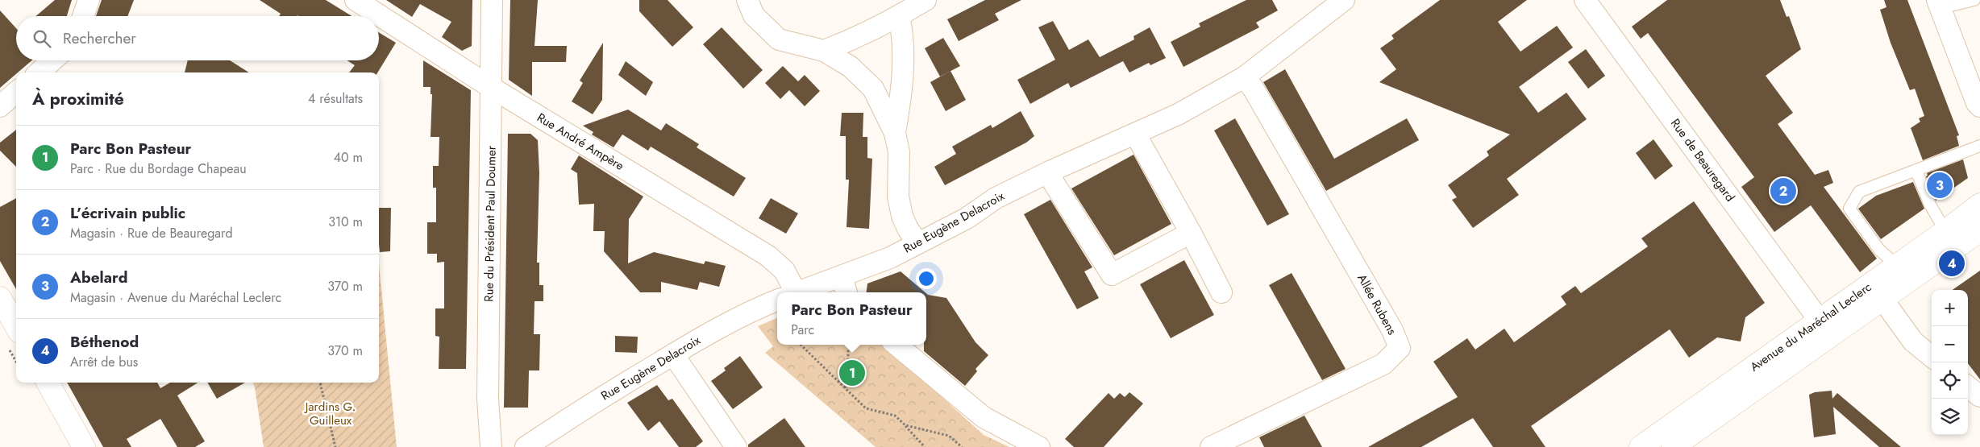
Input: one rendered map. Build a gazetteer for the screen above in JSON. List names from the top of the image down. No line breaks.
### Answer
{"streets":{"main road":["Avenue du Maréchal Leclerc"],"street":["Rue André Ampère","Rue de Beauregard","Rue Eugène Delacroix","Rue du Président Paul Doumer","Allée Rubens"]},"crossings":[["Rue André Ampère","Rue du Président Paul Doumer"],["Rue de Beauregard","Avenue du Maréchal Leclerc"],["Rue Eugène Delacroix","Allée Rubens"]],"parks":["Jardins G. Guilleux"],"page":{"search":"Rechercher","heading":["À proximité","4 résultats"],"list":[{"mark":"1","name":"Parc Bon Pasteur","note":"Parc · Rue du Bordage Chapeau","value":"40 m"},{"mark":"2","name":"L’écrivain public","note":"Magasin · Rue de Beauregard","value":"310 m"},{"mark":"3","name":"Abelard","note":"Magasin · Avenue du Maréchal Leclerc","value":"370 m"},{"mark":"4","name":"Béthenod","note":"Arrêt de bus","value":"370 m"}],"pins":["3","2","4","1"],"map_buttons":["+","−"],"popup":["Parc Bon Pasteur","Parc"]}}
